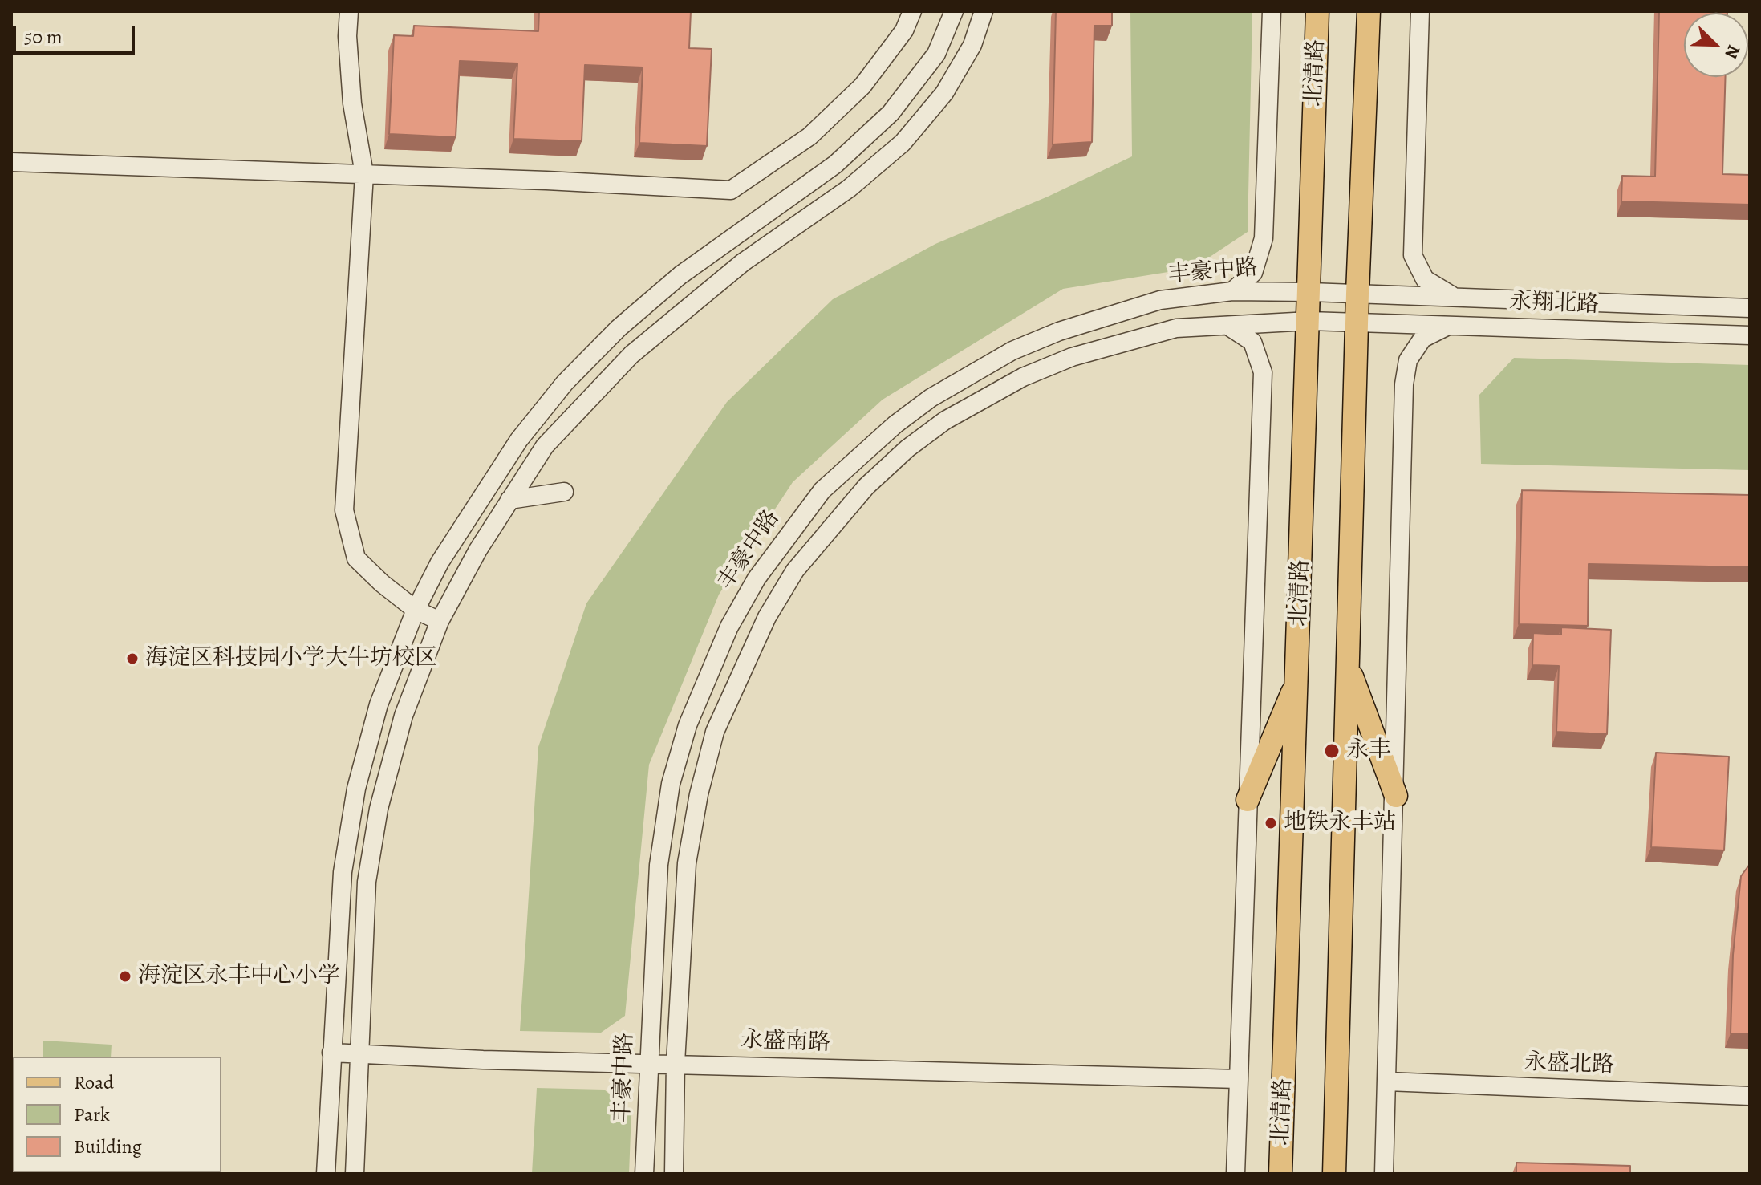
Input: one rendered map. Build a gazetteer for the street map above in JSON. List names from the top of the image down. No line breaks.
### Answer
{"streets":{"main road":["北清路"],"street":["丰豪中路","永翔北路","永盛南路","永盛北路"]},"crossings":[["北清路","丰豪中路"],["北清路","永翔北路"],["北清路","永盛南路"],["丰豪中路","永翔北路"],["丰豪中路","永盛南路"]],"places":["海淀区科技园小学大牛坊校区","永丰","地铁永丰站","海淀区永丰中心小学"],"legend":["Road","Park","Building"],"scale_bar":"50 m","north":"bottom right"}
